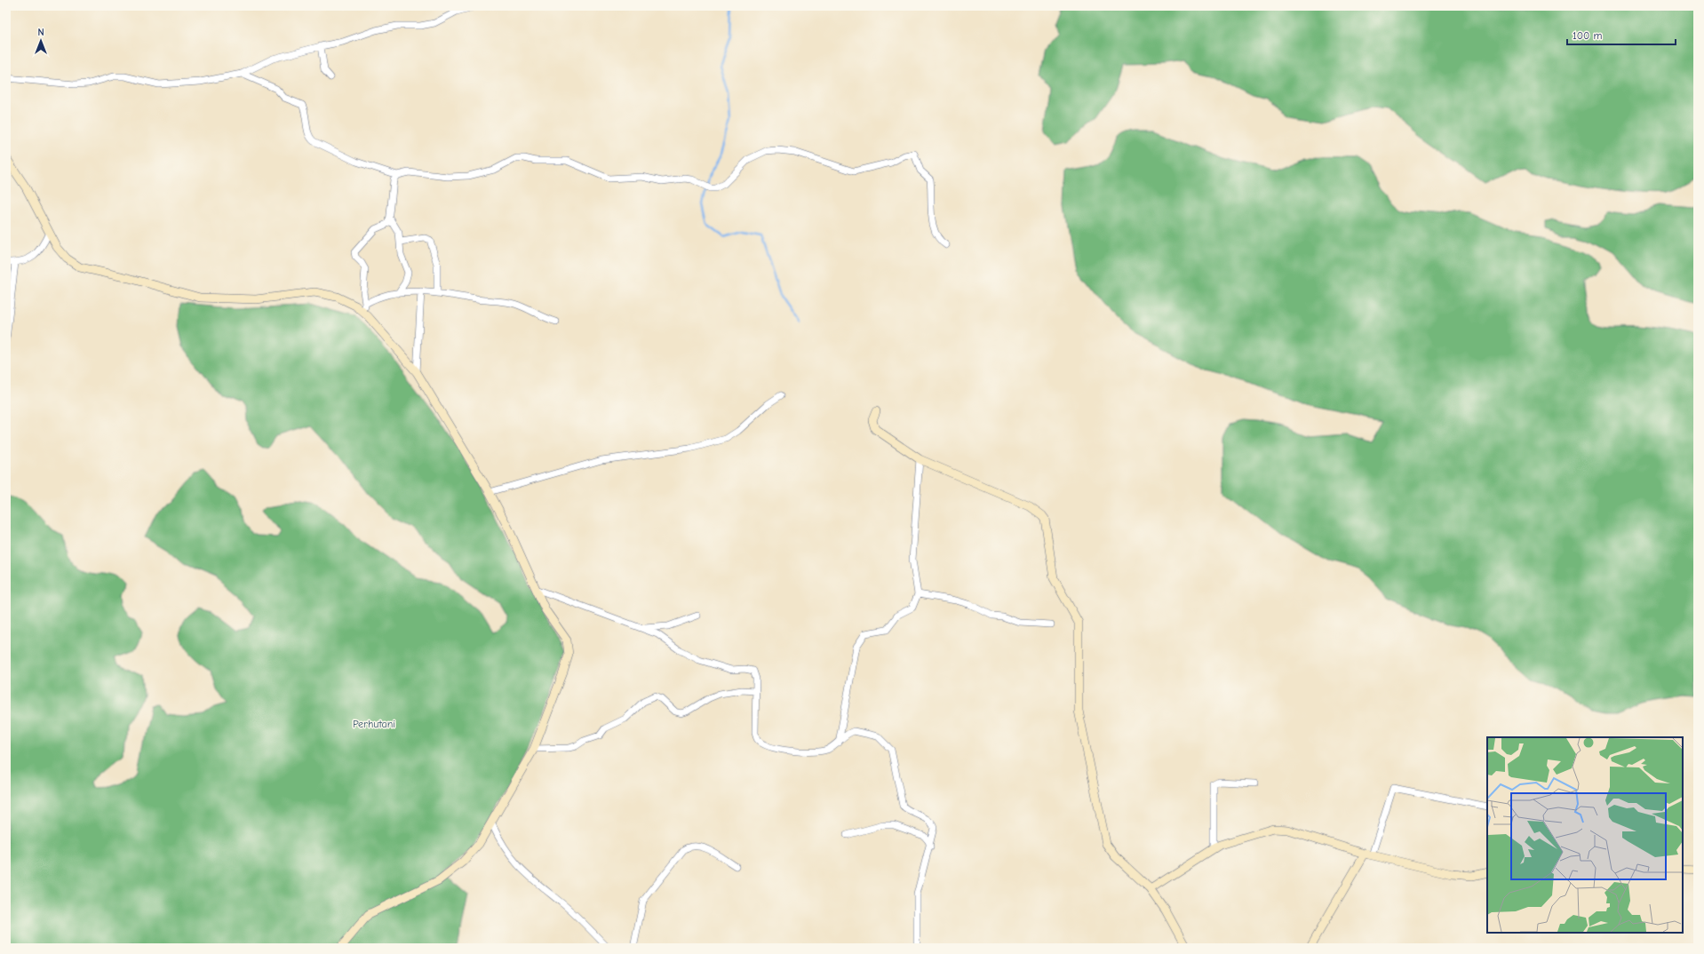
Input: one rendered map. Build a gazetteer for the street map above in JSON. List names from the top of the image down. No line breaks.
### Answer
{"parks":["Perhutani"],"scale_bar":"100 m","north":"top"}
